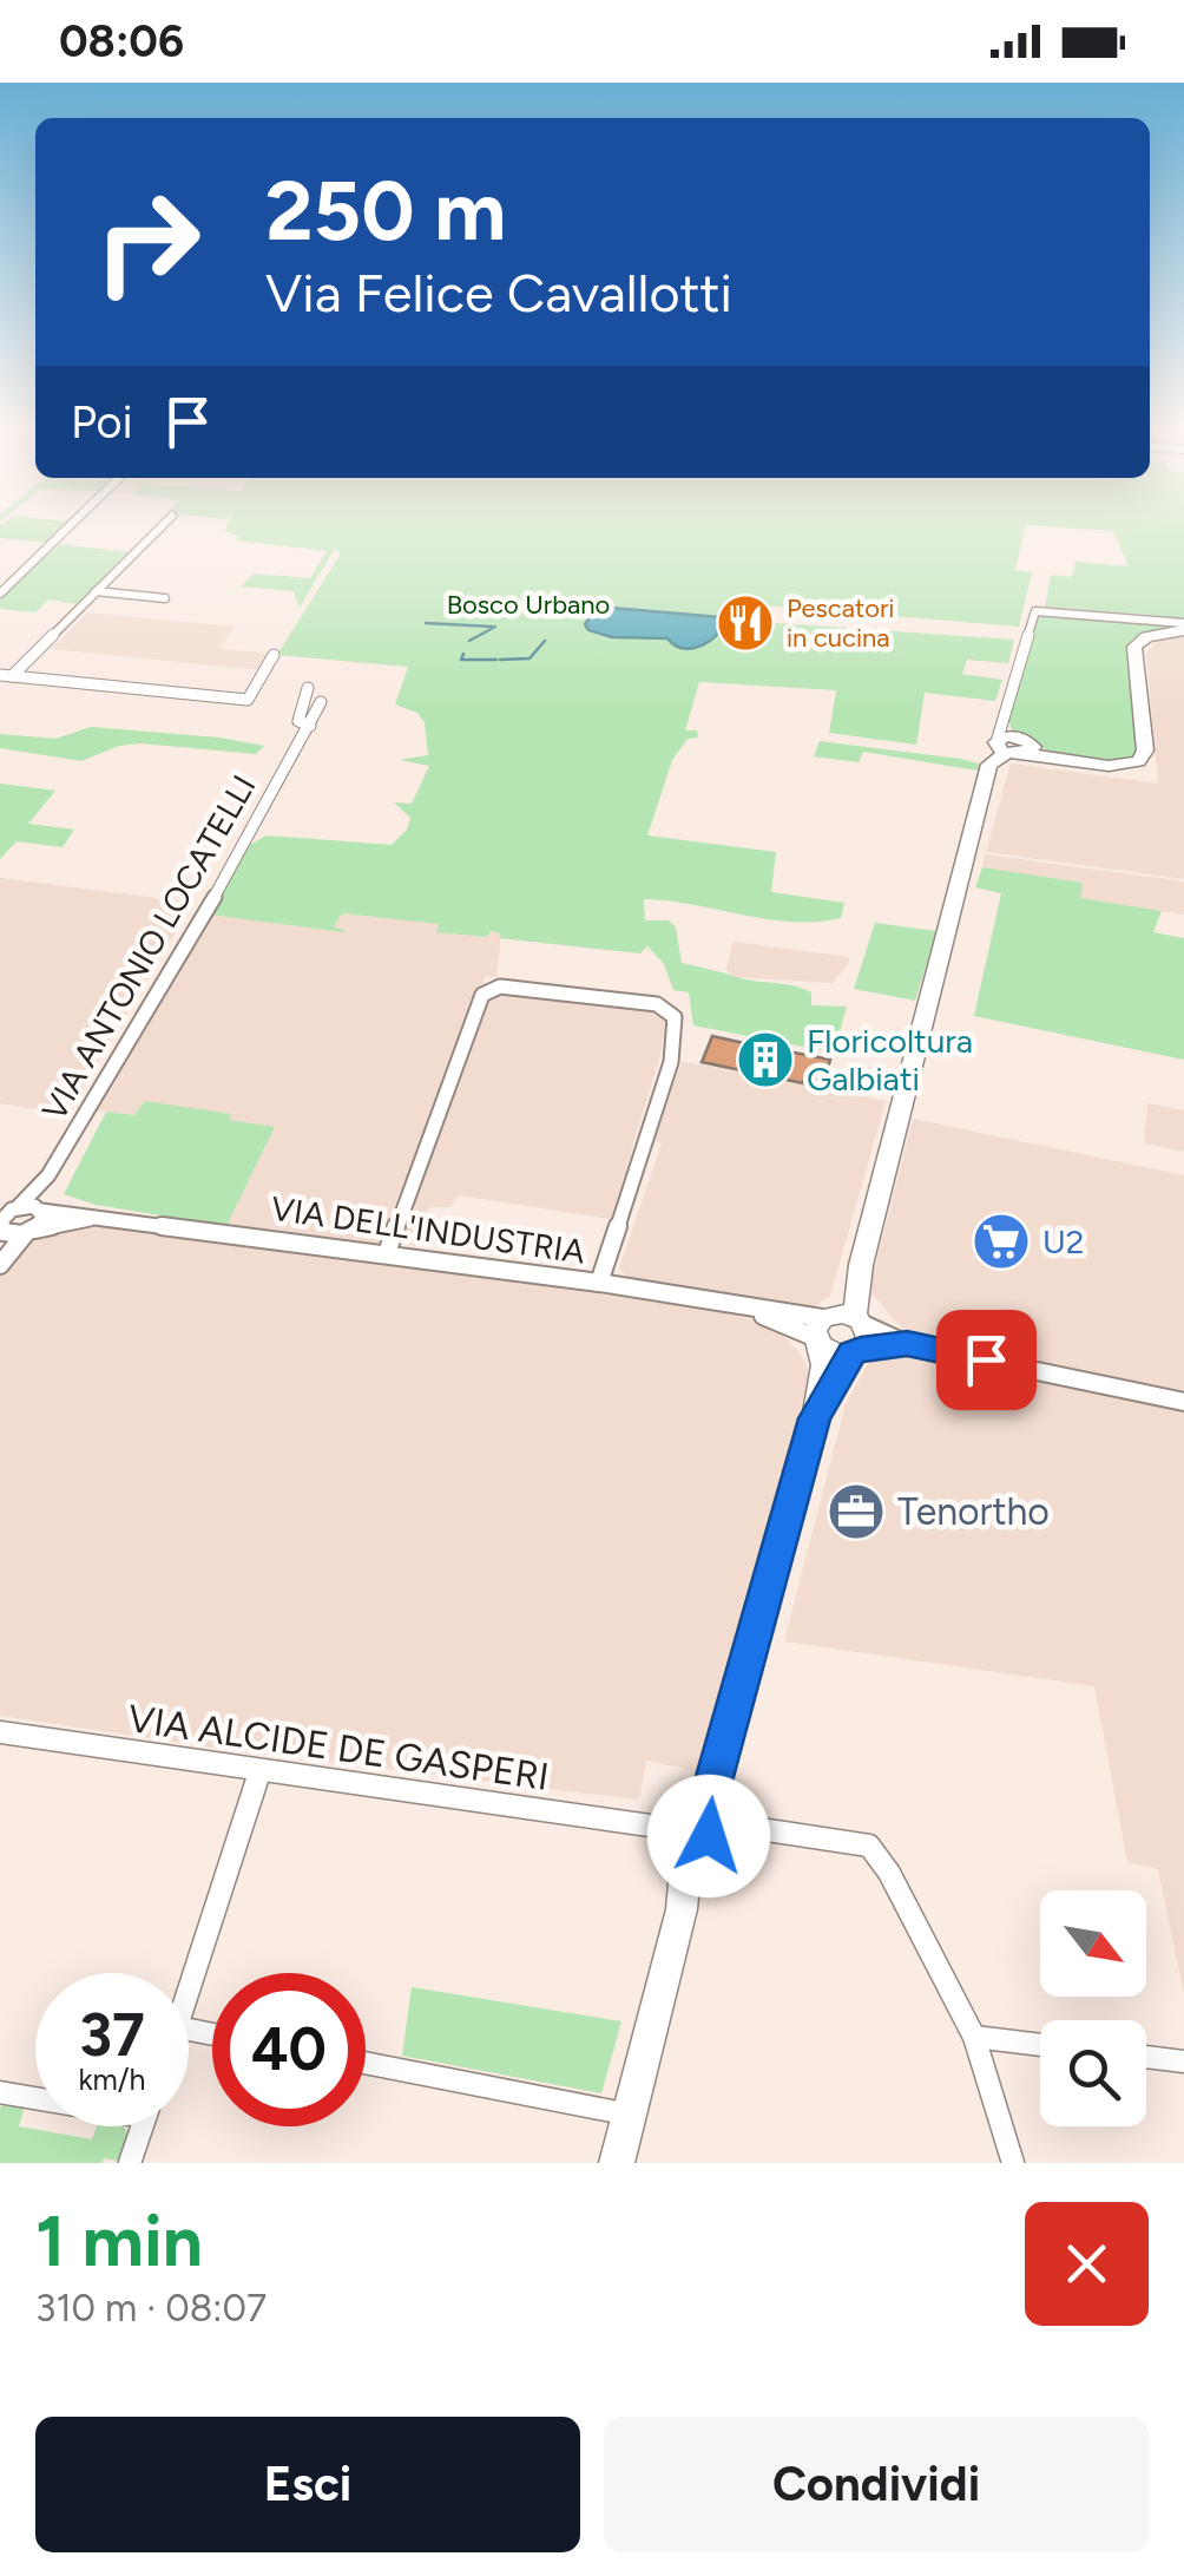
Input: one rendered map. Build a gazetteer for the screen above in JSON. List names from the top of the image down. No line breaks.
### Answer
{"streets":{"street":["VIA ANTONIO LOCATELLI","VIA DELL'INDUSTRIA","VIA ALCIDE DE GASPERI"]},"crossings":[["VIA ANTONIO LOCATELLI","VIA DELL'INDUSTRIA"]],"parks":["Bosco Urbano"],"places":{"restaurant":["Pescatori in cucina"],"building":["Floricoltura Galbiati"],"supermarket":["U2"],"office":["Tenortho"]},"north":"bottom right","page":{"status":"08:06","turn":["250 m","Via Felice Cavallotti"],"then":"Poi","speed":"37 km/h","limit":"40","heading":["1 min","310 m · 08:07"],"buttons":["Esci","Condividi"]}}
